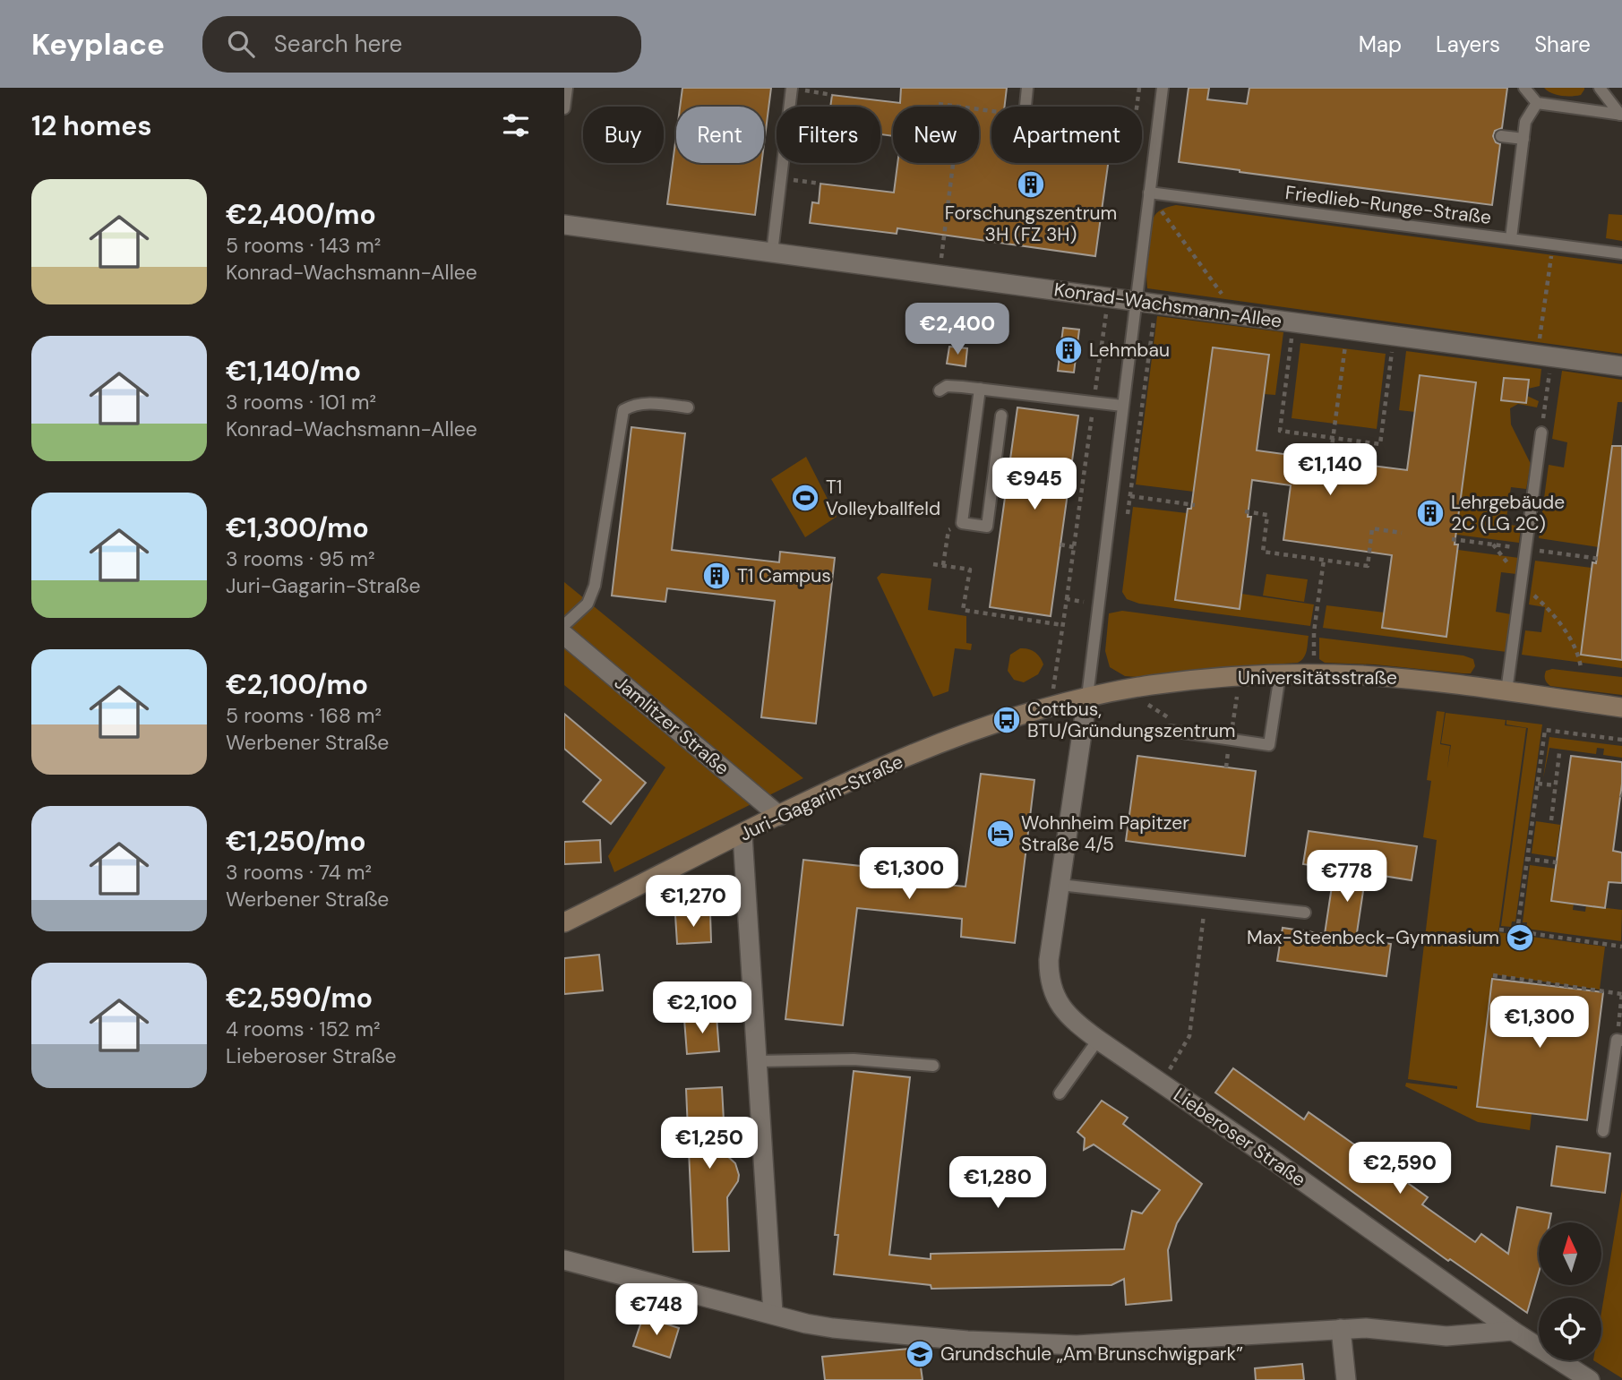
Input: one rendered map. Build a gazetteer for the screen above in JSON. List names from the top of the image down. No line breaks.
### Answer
{"streets":{"street":["Konrad-Wachsmann-Allee","Universitätsstraße","Jamlitzer Straße","Juri-Gagarin-Straße","Lieberoser Straße"],"lane":["Friedlieb-Runge-Straße"]},"crossings":[["Universitätsstraße","Juri-Gagarin-Straße"],["Jamlitzer Straße","Juri-Gagarin-Straße"]],"places":{"building":["Forschungszentrum 3H (FZ 3H)","Lehmbau","Lehrgebäude 2C (LG 2C)","T1 Campus"],"sports":["T1 Volleyballfeld"],"bus stop":["Cottbus, BTU/Gründungszentrum"],"hotel":["Wohnheim Papitzer Straße 4/5"],"school or university":["Max-Steenbeck-Gymnasium","Grundschule „Am Brunschwigpark”"]},"north":"top","page":{"header":"Keyplace","search":"Search here","nav":["Map","Layers","Share"],"heading":"12 homes","chip":["Buy","Rent","Filters","New","Apartment"],"list":[{"name":"€2,400/mo","note":"5 rooms · 143 m² · Konrad-Wachsmann-Allee"},{"name":"€1,140/mo","note":"3 rooms · 101 m² · Konrad-Wachsmann-Allee"},{"name":"€1,300/mo","note":"3 rooms · 95 m² · Juri-Gagarin-Straße"},{"name":"€2,100/mo","note":"5 rooms · 168 m² · Werbener Straße"},{"name":"€1,250/mo","note":"3 rooms · 74 m² · Werbener Straße"},{"name":"€2,590/mo","note":"4 rooms · 152 m² · Lieberoser Straße"}],"price":["€2,400","€1,140","€945","€1,300","€778","€1,270","€2,100","€1,300","€1,250","€2,590","€1,280","€748"]}}
